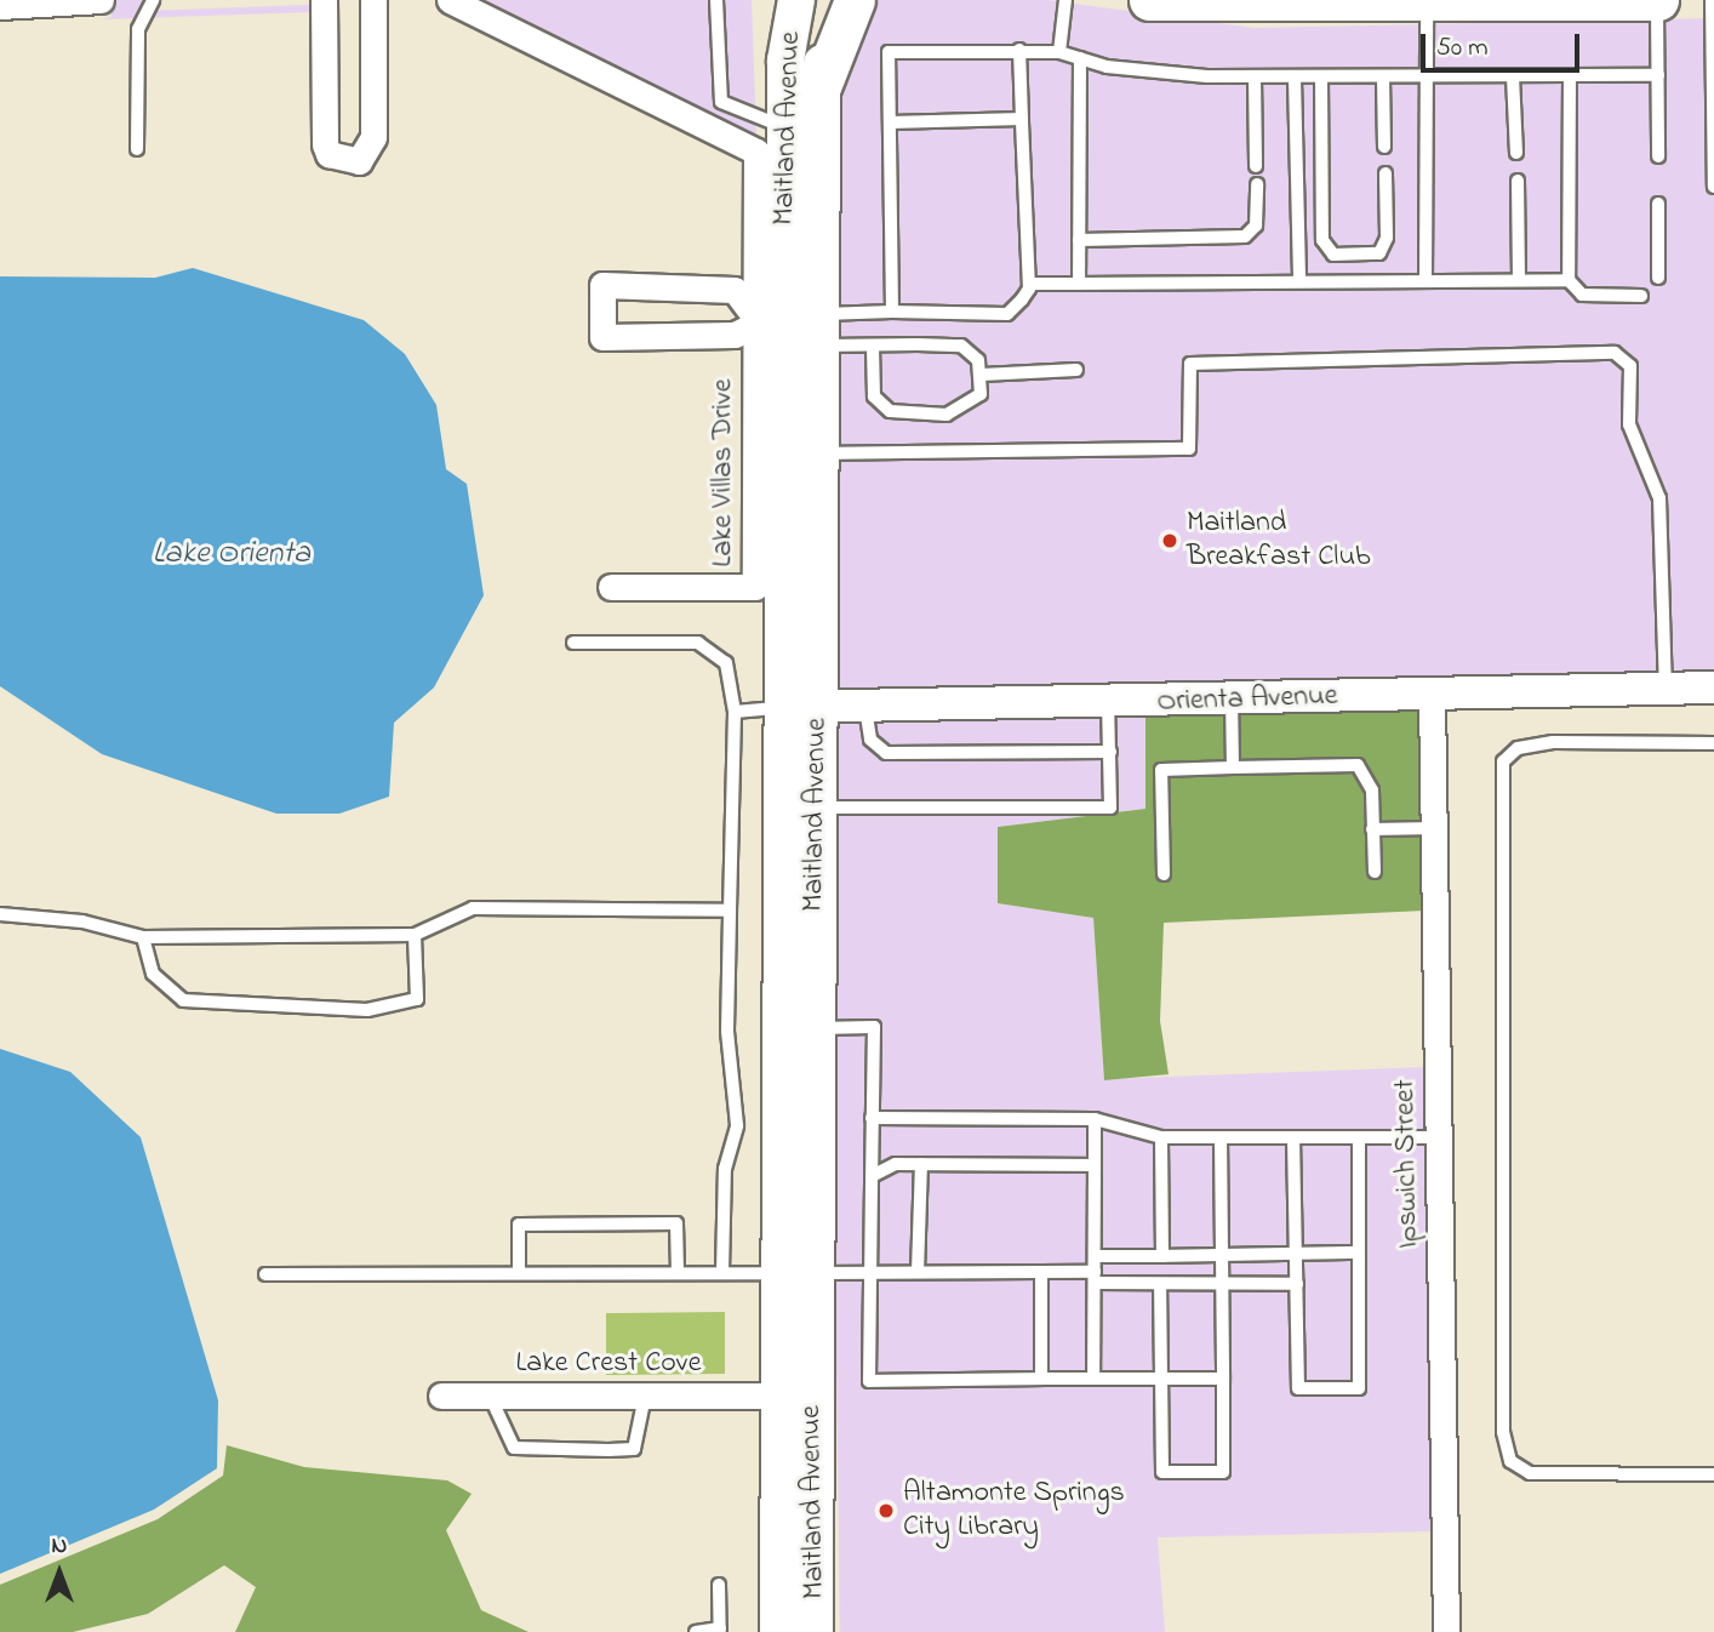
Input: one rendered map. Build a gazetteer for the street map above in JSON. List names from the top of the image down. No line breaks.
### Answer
{"streets":{"main road":["Maitland Avenue"],"street":["Lake Villas Drive","Orienta Avenue","Ipswich Street","Lake Crest Cove"]},"crossings":[["Maitland Avenue","Lake Villas Drive"],["Maitland Avenue","Orienta Avenue"],["Maitland Avenue","Lake Crest Cove"],["Orienta Avenue","Ipswich Street"]],"water":["Lake Orienta"],"places":["Maitland Breakfast Club","Altamonte Springs City Library"],"scale_bar":"50 m","north":"top"}
